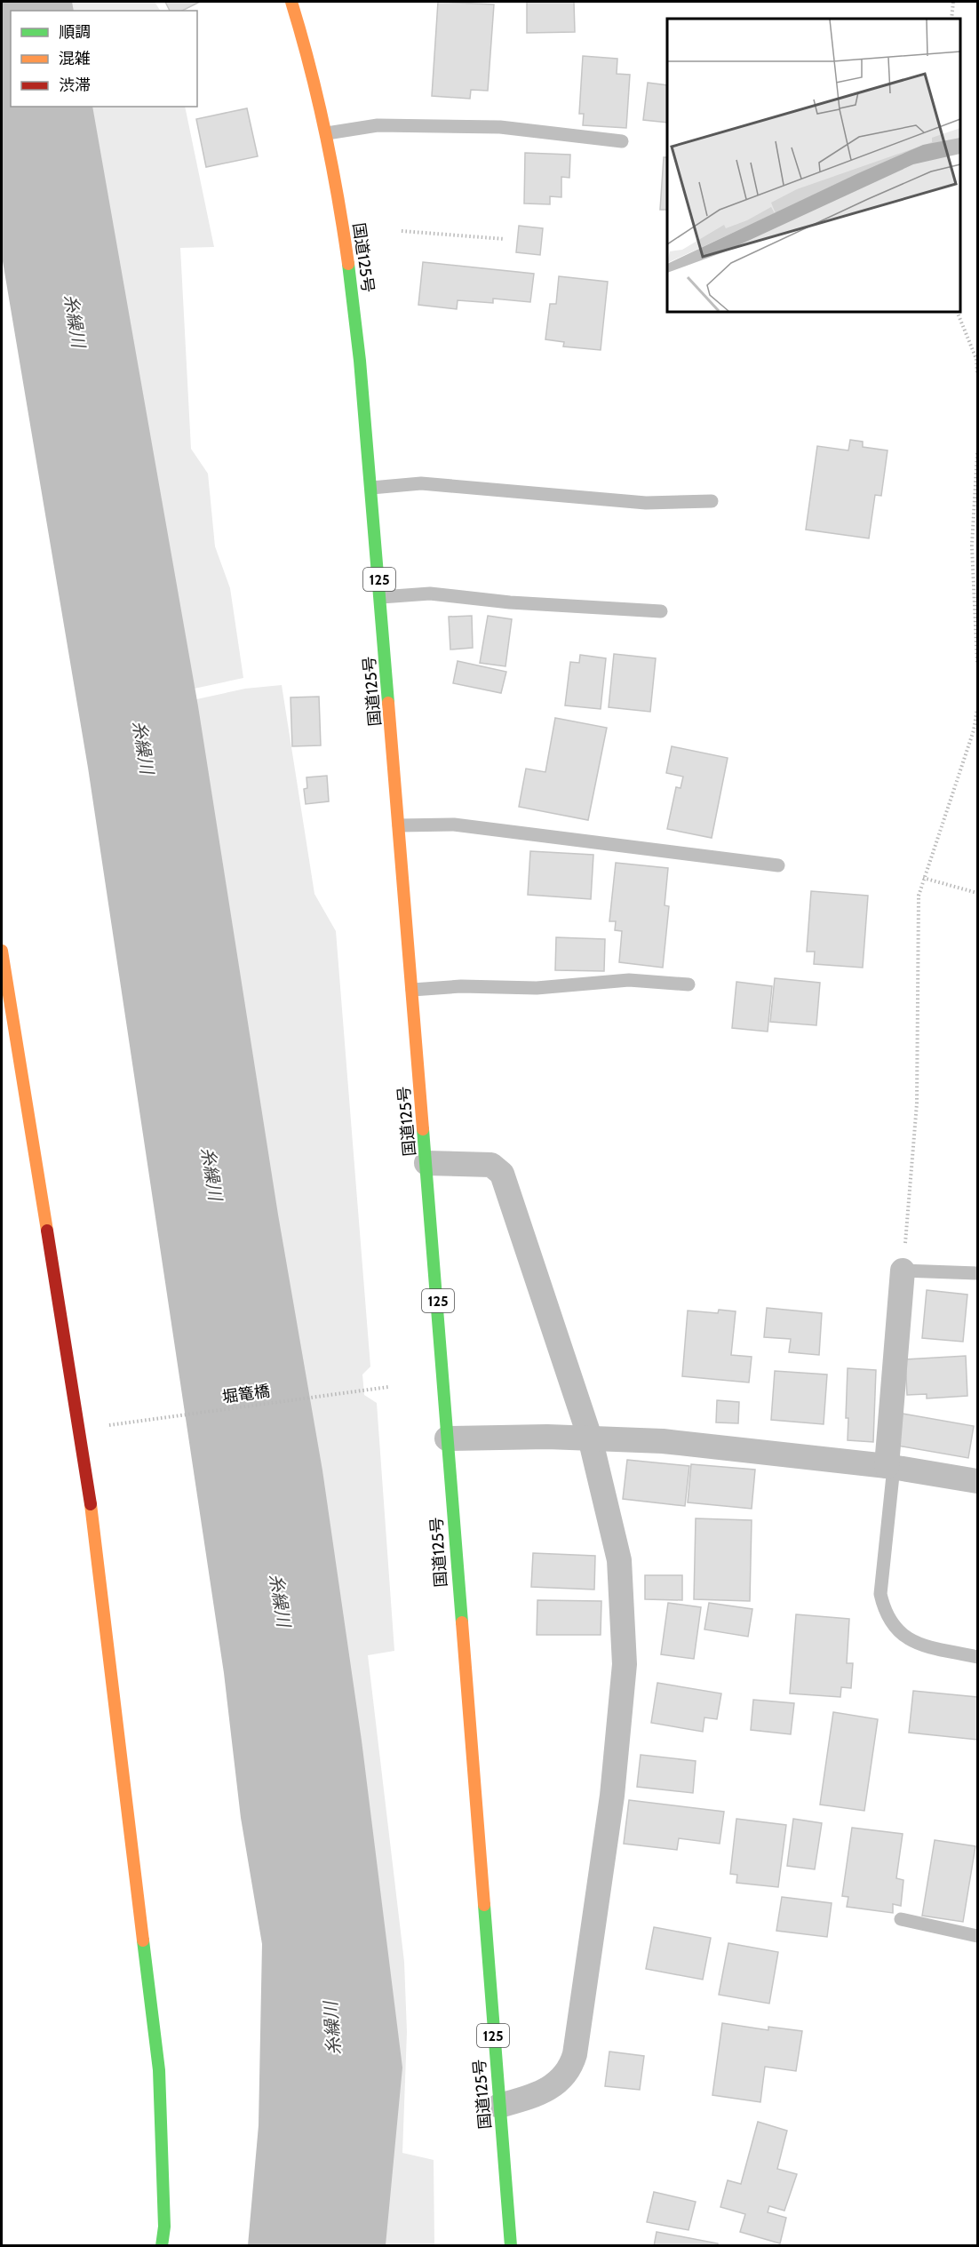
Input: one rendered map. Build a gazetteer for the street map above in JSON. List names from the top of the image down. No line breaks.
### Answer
{"streets":{"main road":["国道125号","125"],"path":["堀篭橋"]},"water":["糸繰川"],"legend":["順調","混雑","渋滞"]}
